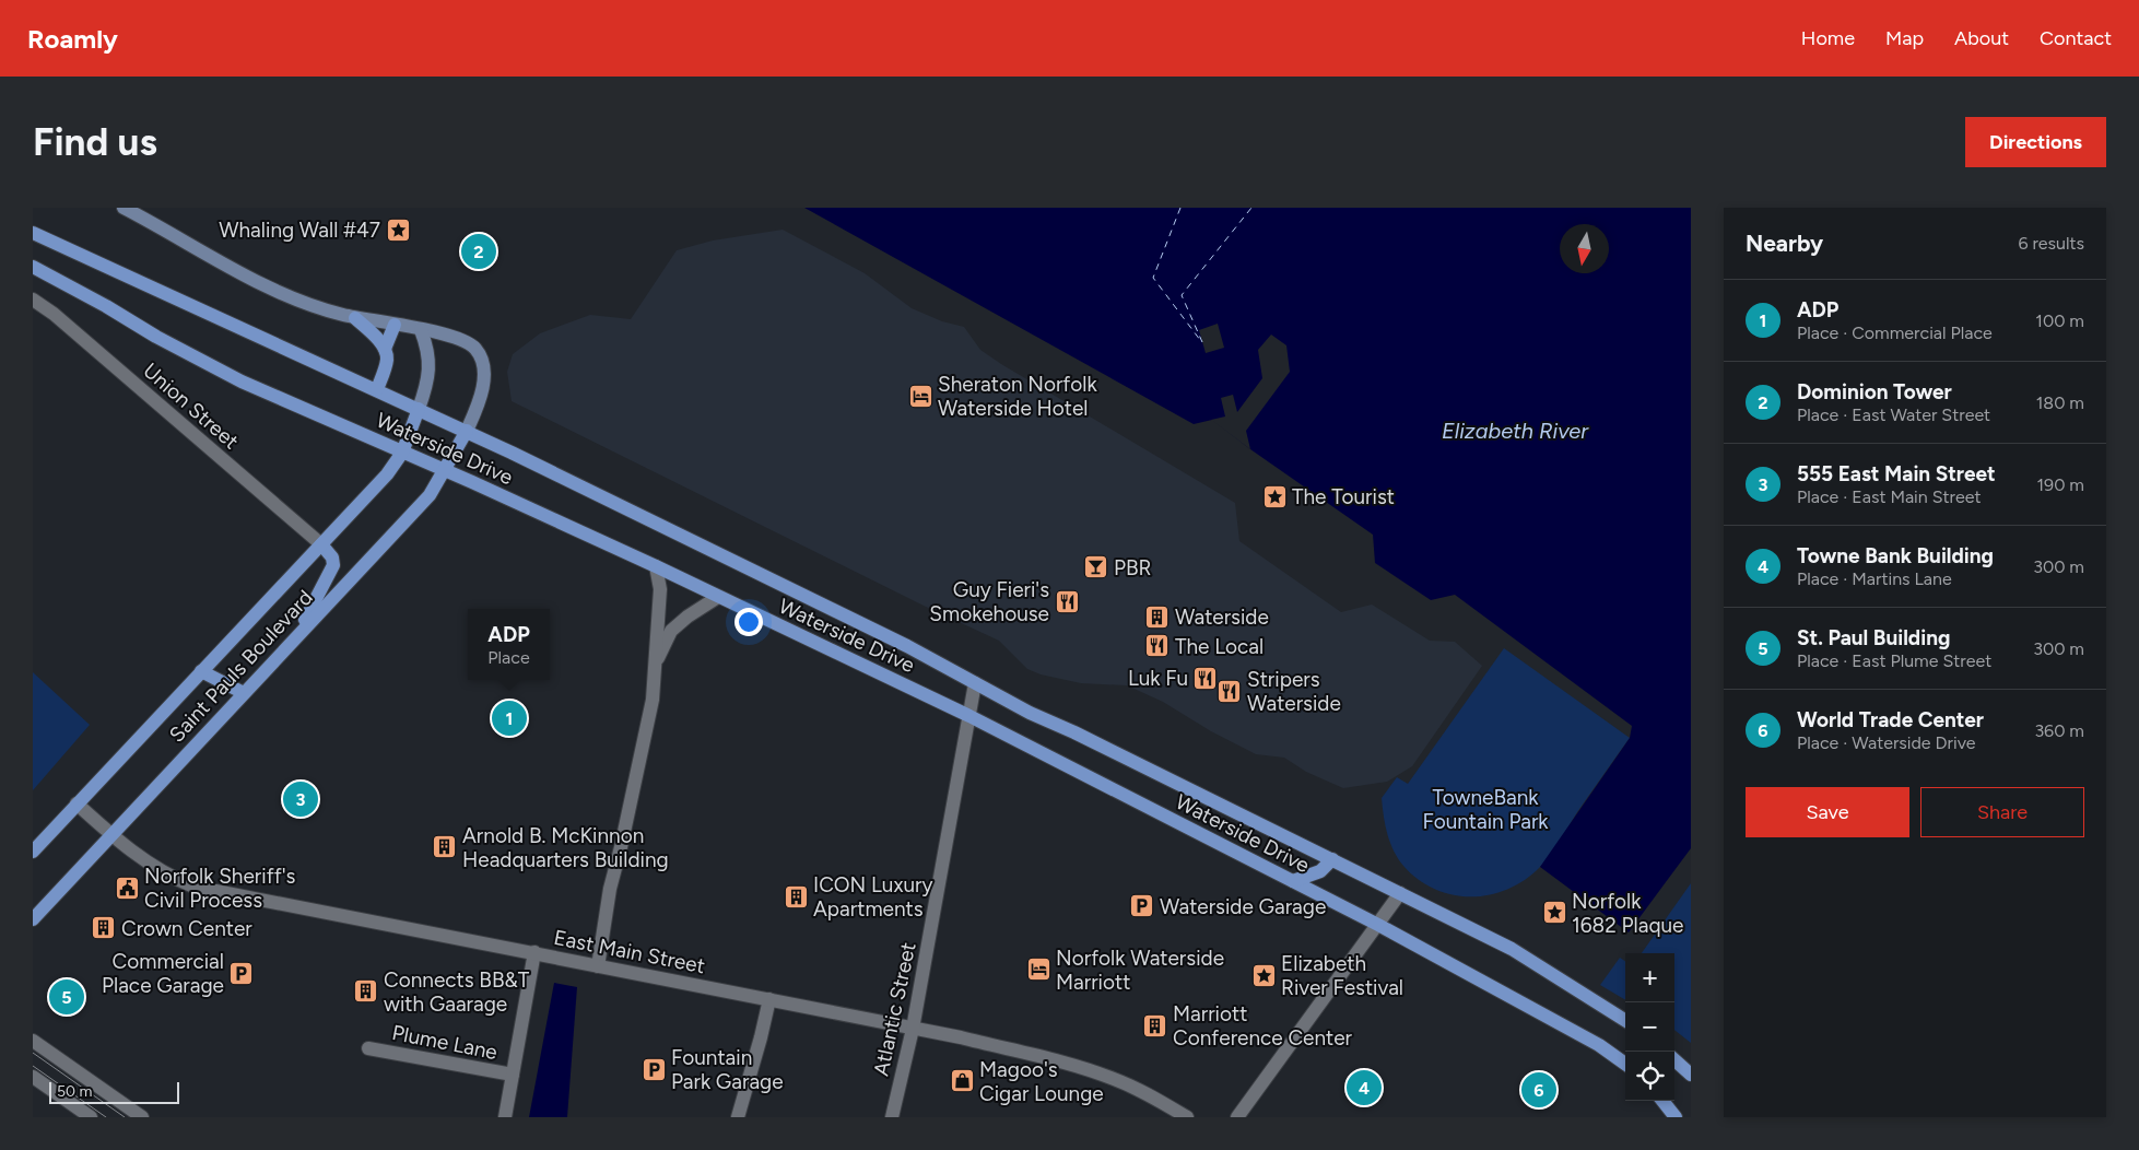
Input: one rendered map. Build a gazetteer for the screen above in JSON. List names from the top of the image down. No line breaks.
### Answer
{"streets":{"main road":["Waterside Drive","Saint Pauls Boulevard"],"street":["Union Street","East Main Street","Atlantic Street","Plume Lane"]},"crossings":[["Union Street","Saint Pauls Boulevard"],["Waterside Drive","Saint Pauls Boulevard"],["Waterside Drive","Atlantic Street"],["Saint Pauls Boulevard","East Main Street"],["East Main Street","Atlantic Street"]],"water":["Elizabeth River"],"parks":["TowneBank Fountain Park"],"places":{"place":["Whaling Wall #47","The Tourist","Norfolk 1682 Plaque","Elizabeth River Festival"],"hotel":["Sheraton Norfolk Waterside Hotel","Norfolk Waterside Marriott"],"bar":["PBR"],"restaurant":["Guy Fieri's Smokehouse","The Local","Luk Fu","Stripers Waterside"],"building":["Waterside","Arnold B. McKinnon Headquarters Building","ICON Luxury Apartments","Crown Center","Connects BB&T with Gaarage","Marriott Conference Center"],"public building":["Norfolk Sheriff's Civil Process"],"parking":["Waterside Garage","Commercial Place Garage","Fountain Park Garage"],"shop":["Magoo's Cigar Lounge"]},"scale_bar":"50 m","north":"bottom","page":{"header":"Roamly","nav":["Home","Map","About","Contact"],"buttons":["Directions",["Save","Share"]],"title":"Find us","heading":["Nearby","6 results"],"pins":["2","1","3","5","4","6"],"list":[{"mark":"1","name":"ADP","note":"Place · Commercial Place","value":"100 m"},{"mark":"2","name":"Dominion Tower","note":"Place · East Water Street","value":"180 m"},{"mark":"3","name":"555 East Main Street","note":"Place · East Main Street","value":"190 m"},{"mark":"4","name":"Towne Bank Building","note":"Place · Martins Lane","value":"300 m"},{"mark":"5","name":"St. Paul Building","note":"Place · East Plume Street","value":"300 m"},{"mark":"6","name":"World Trade Center","note":"Place · Waterside Drive","value":"360 m"}],"popup":["ADP","Place"],"map_buttons":["+","−"],"scale":"50 m"}}
